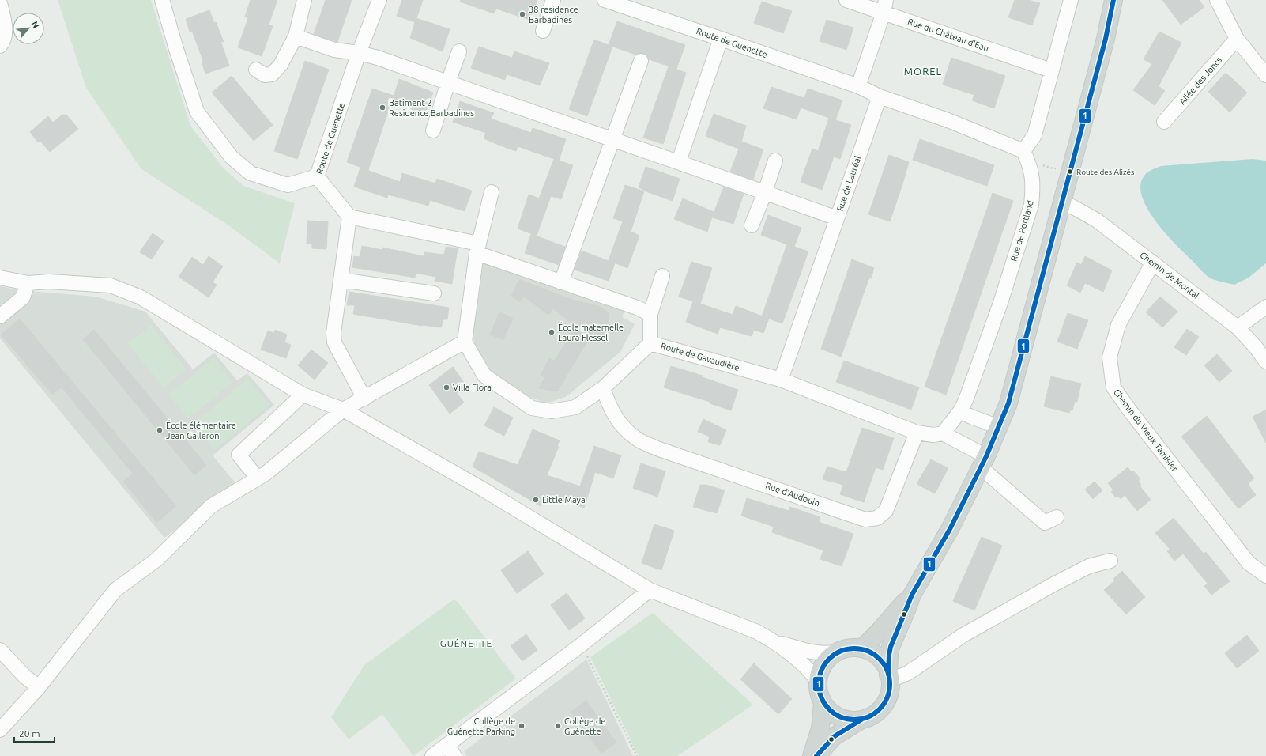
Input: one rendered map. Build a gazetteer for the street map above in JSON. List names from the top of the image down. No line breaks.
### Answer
{"streets":{"street":["Rue du Château d'Eau","Route de Guenette","Allée des Joncs","Rue de Lauréal","Rue de Portland","Chemin de Montal","Route de Gavaudière","Chemin du Vieux Tamisier","Rue d'Audouin"]},"crossings":[["Rue de Lauréal","Route de Gavaudière"],["Rue de Portland","Route de Gavaudière"],["Chemin de Montal","Chemin du Vieux Tamisier"],["Route de Gavaudière","Rue d'Audouin"]],"districts":["MOREL","GUÉNETTE"],"places":["38 residence Barbadines","Batiment 2 Residence Barbadines","Route des Alizés","École maternelle Laura Flessel","Villa Flora","École élémentaire Jean Galleron","Little Maya","Collège de Guénette Parking","Collège de Guénette"],"lines":["transit line 1"],"scale_bar":"20 m","north":"top right"}
